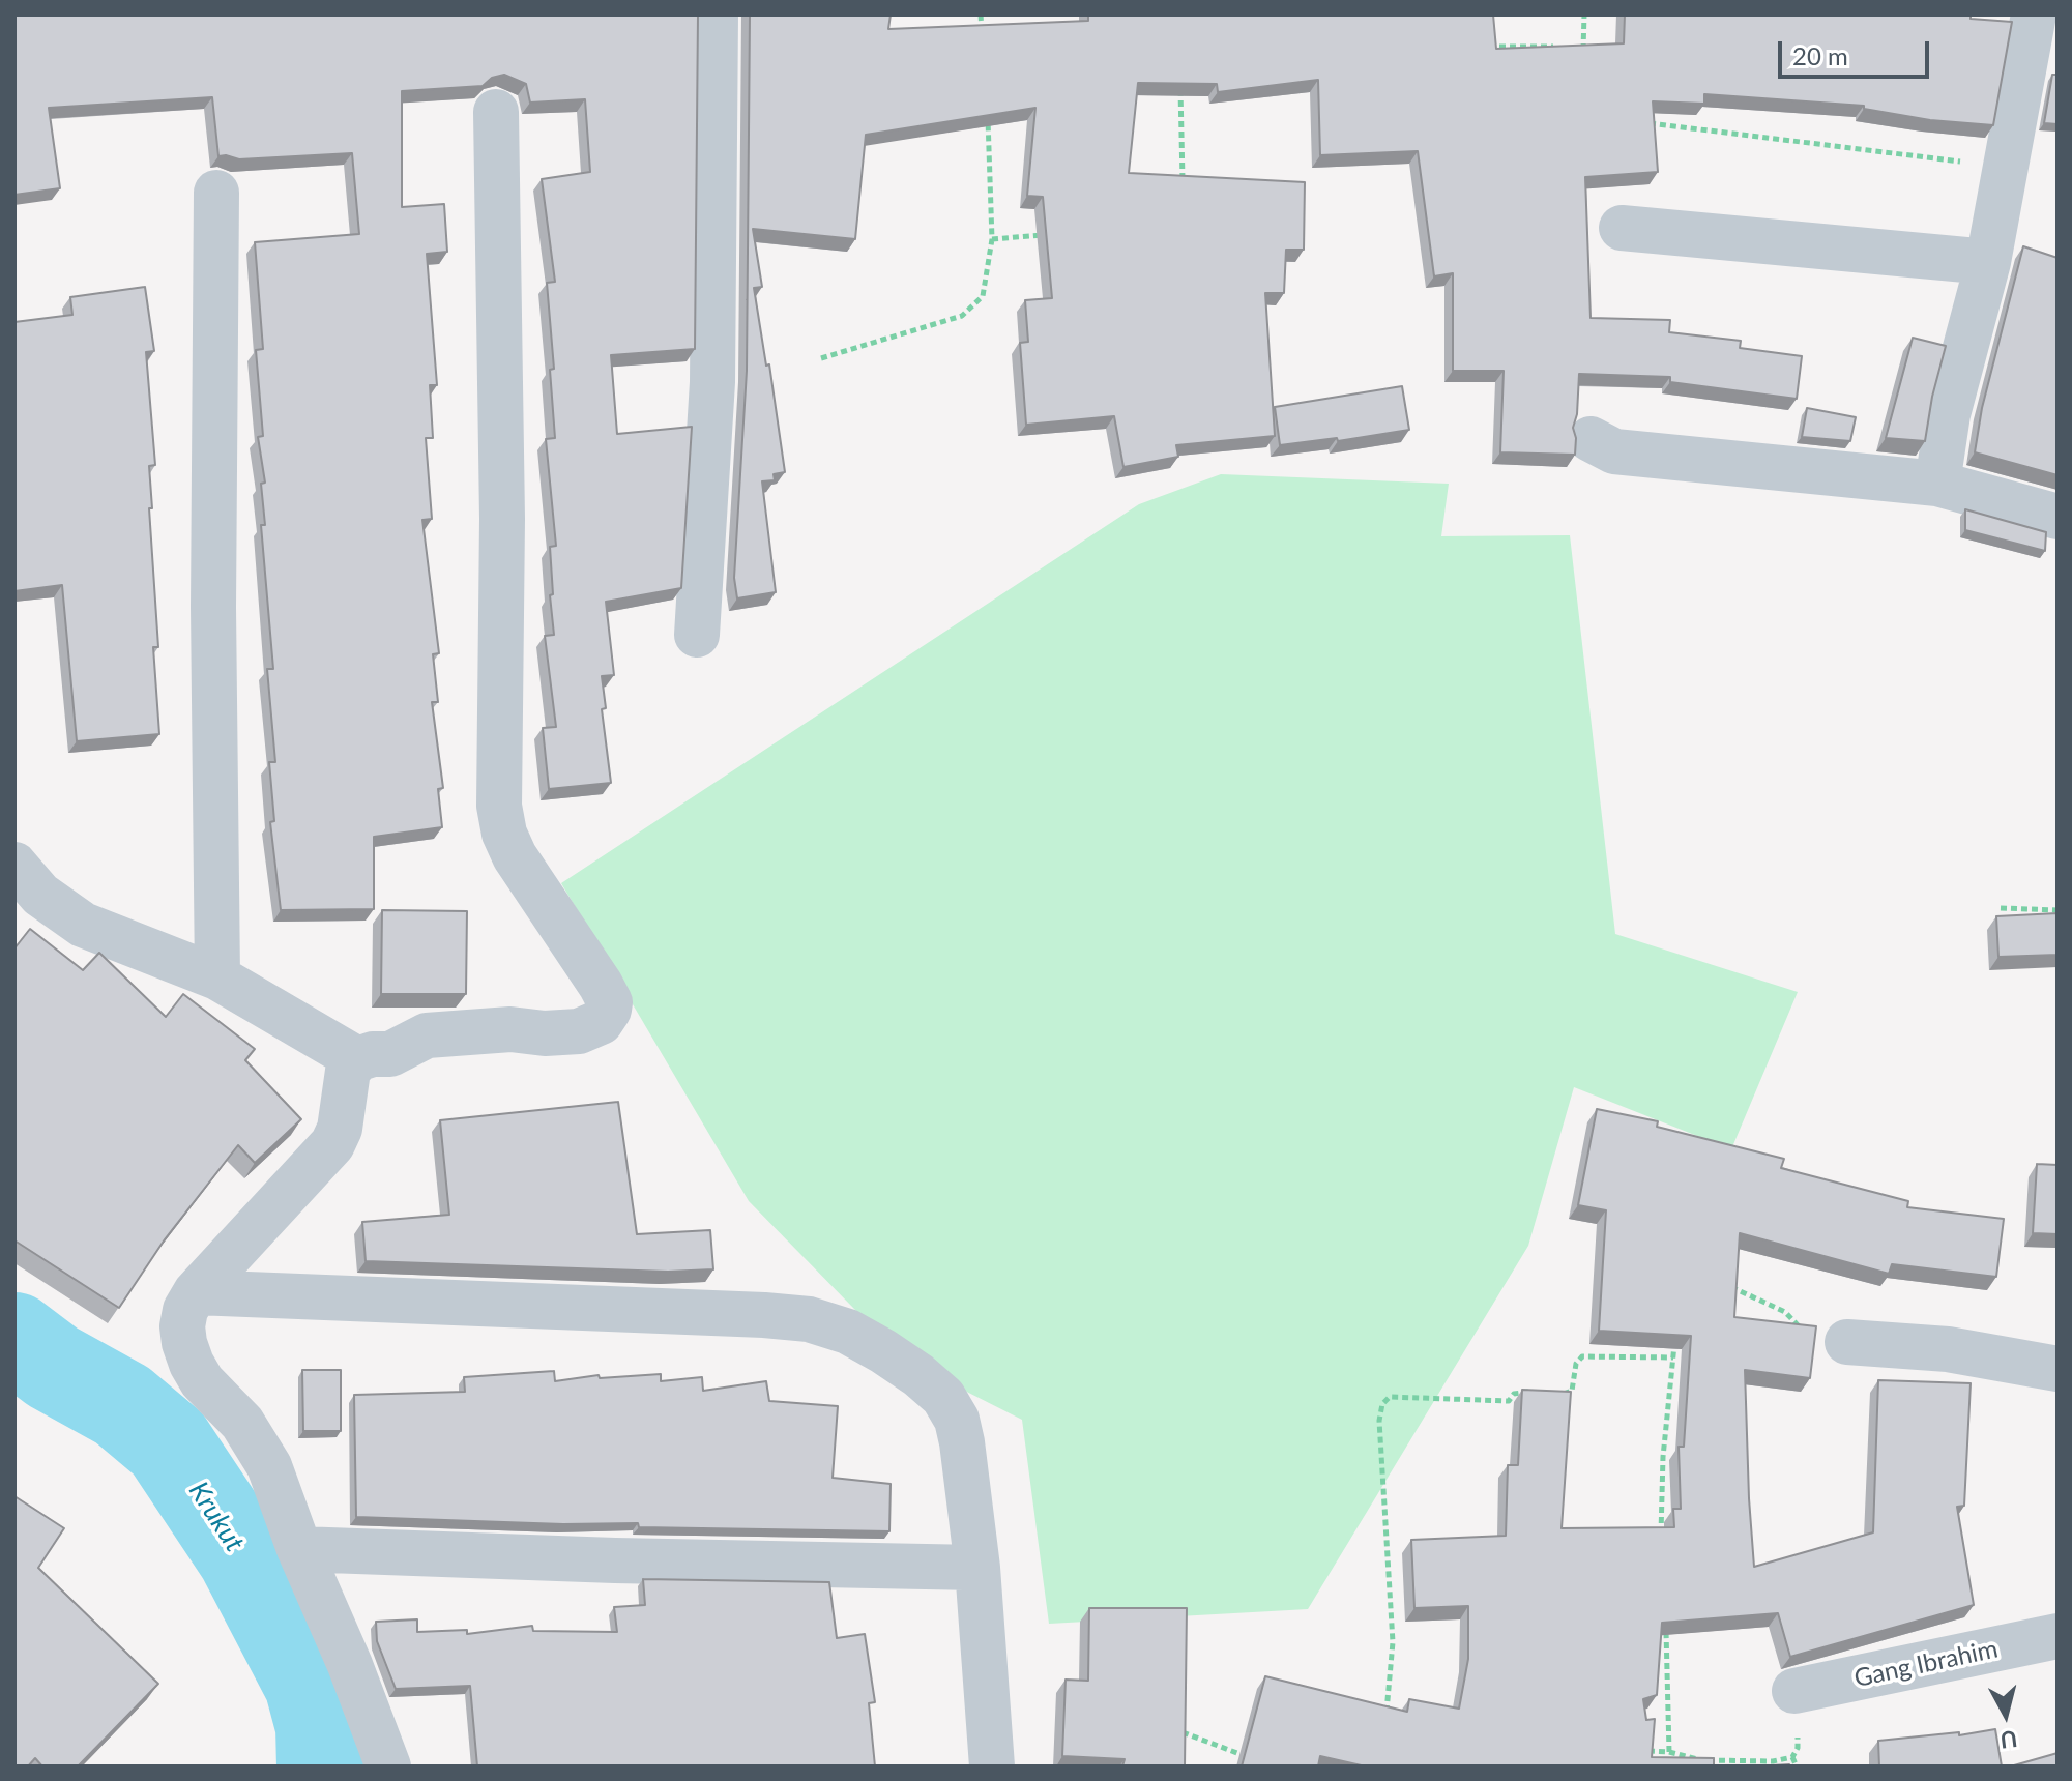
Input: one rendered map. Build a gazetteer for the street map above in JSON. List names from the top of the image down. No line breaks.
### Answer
{"streets":{"street":["Gang Ibrahim"]},"water":["Krukut"],"scale_bar":"20 m","north":"bottom"}
